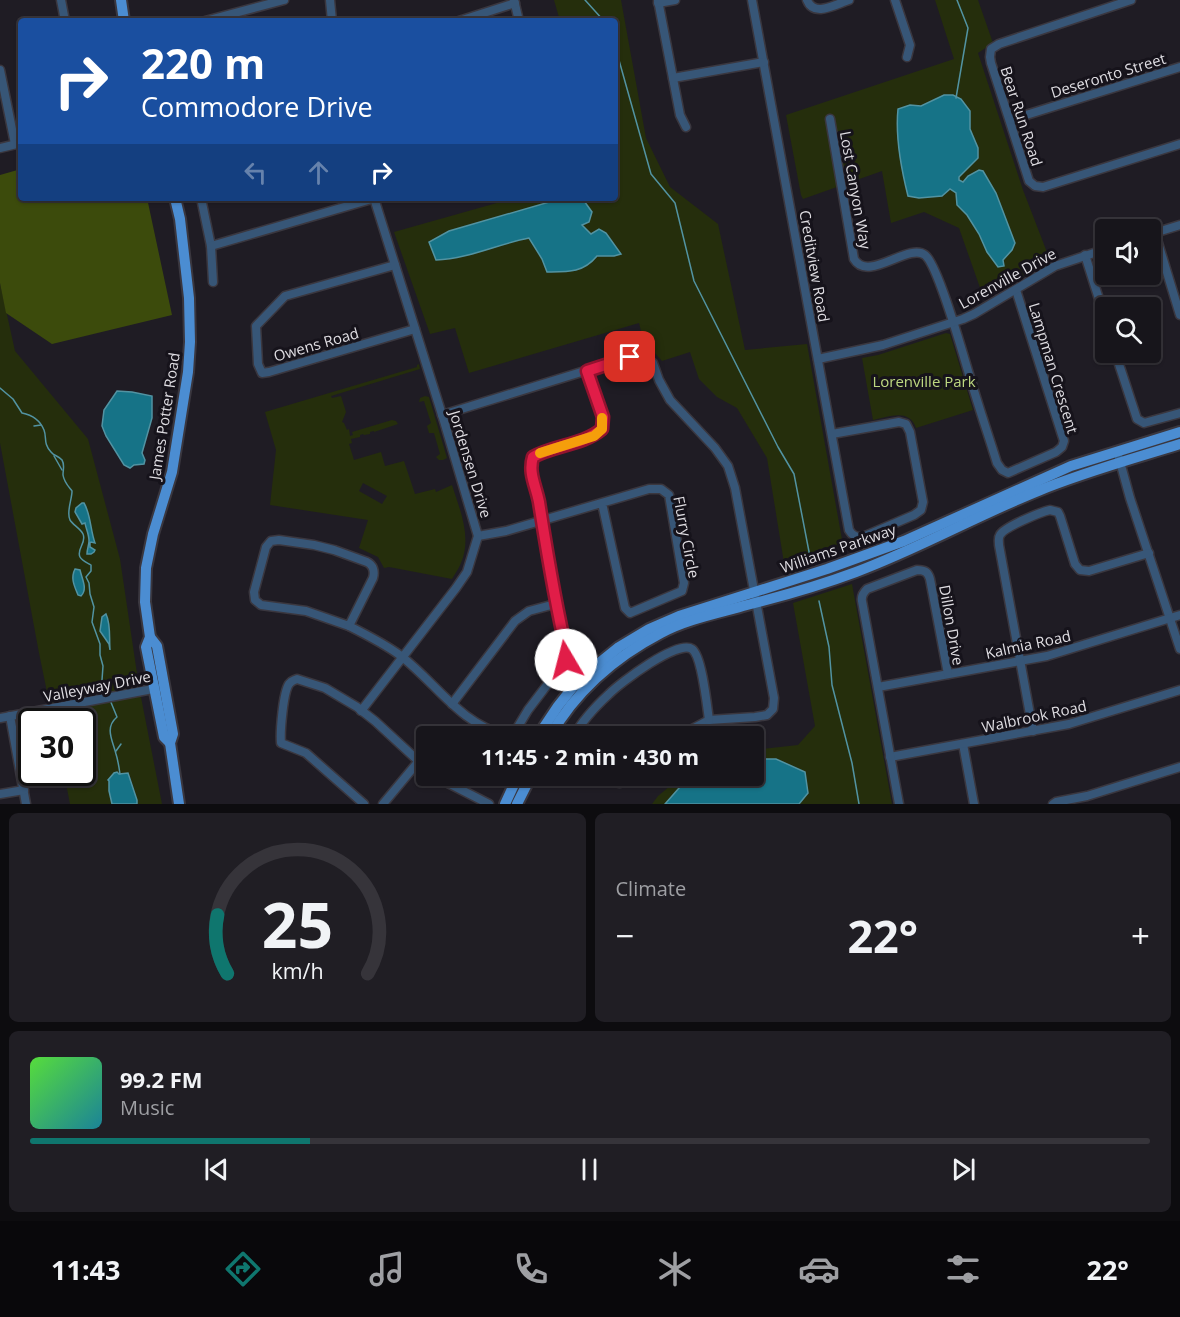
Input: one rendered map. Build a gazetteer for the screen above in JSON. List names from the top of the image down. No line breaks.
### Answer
{"streets":{"main road":["James Potter Road","Williams Parkway"],"street":["Deseronto Street","Bear Run Road","Lost Canyon Way","Creditview Road","Lorenville Drive","Owens Road","Lampman Crescent","Jordensen Drive","Flurry Circle","Dillon Drive","Kalmia Road","Valleyway Drive","Walbrook Road"]},"crossings":[["Deseronto Street","Bear Run Road"],["Lost Canyon Way","Lorenville Drive"],["Lost Canyon Way","Lampman Crescent"],["Creditview Road","Lorenville Drive"],["Lorenville Drive","Lampman Crescent"],["Owens Road","Jordensen Drive"],["James Potter Road","Valleyway Drive"],["Jordensen Drive","Flurry Circle"],["Dillon Drive","Kalmia Road"]],"parks":["Lorenville Park"],"page":{"turn":["220 m","Commodore Drive"],"limit":"30","trip":"11:45 · 2 min · 430 m","tile":"Climate","heat":["−","22°","+"],"song":["99.2 FM","Music"],"tabs":["11:43","22°"],"gauge":["25","km/h"]}}
